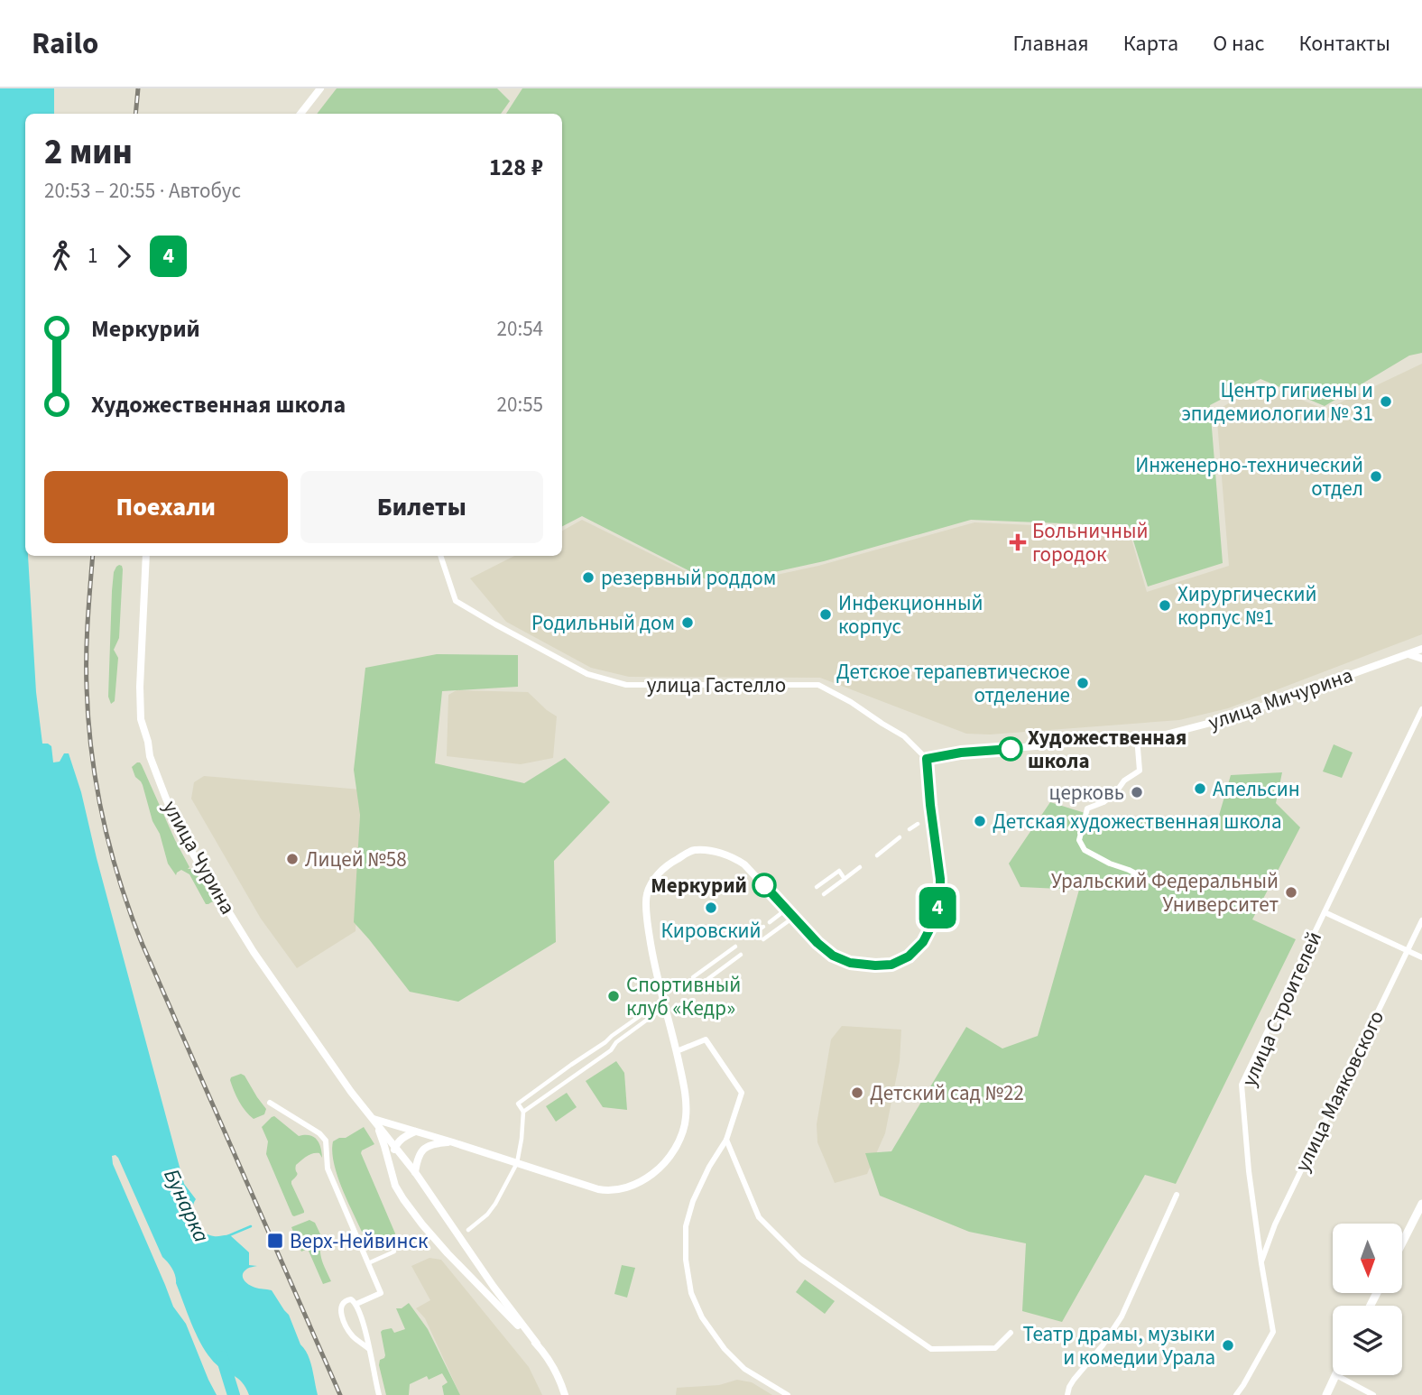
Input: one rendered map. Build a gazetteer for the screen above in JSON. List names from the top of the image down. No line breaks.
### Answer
{"streets":{"street":["улица Гастелло","улица Мичурина","улица Чурина","улица Строителей","улица Маяковского"]},"crossings":[["улица Гастелло","улица Мичурина"],["улица Строителей","улица Маяковского"]],"water":["Бунарка"],"places":{"other":["Центр гигиены и эпидемиологии № 31","Инженерно-технический отдел","резервный роддом","Хирургический корпус №1","Инфекционный корпус","Родильный дом","Детское терапевтическое отделение","Художественная школа","Апельсин","церковь","Детская художественная школа","Лицей №58","Меркурий","Уральский Федеральный Университет","Кировский","Спортивный клуб «Кедр»","Детский сад №22","Театр драмы, музыки и комедии Урала"],"health":["Больничный городок"],"transit":["Верх-Нейвинск"]},"lines":["bus line 4"],"north":"bottom","page":{"header":"Railo","nav":["Главная","Карта","О нас","Контакты"],"on_map":"4","heading":["2 мин","20:53 – 20:55 · Автобус","128 ₽"],"legs":["1","4"],"list":[{"name":"Меркурий","value":"20:54"},{"name":"Художественная школа","value":"20:55"}],"buttons":["Поехали","Билеты"]}}
